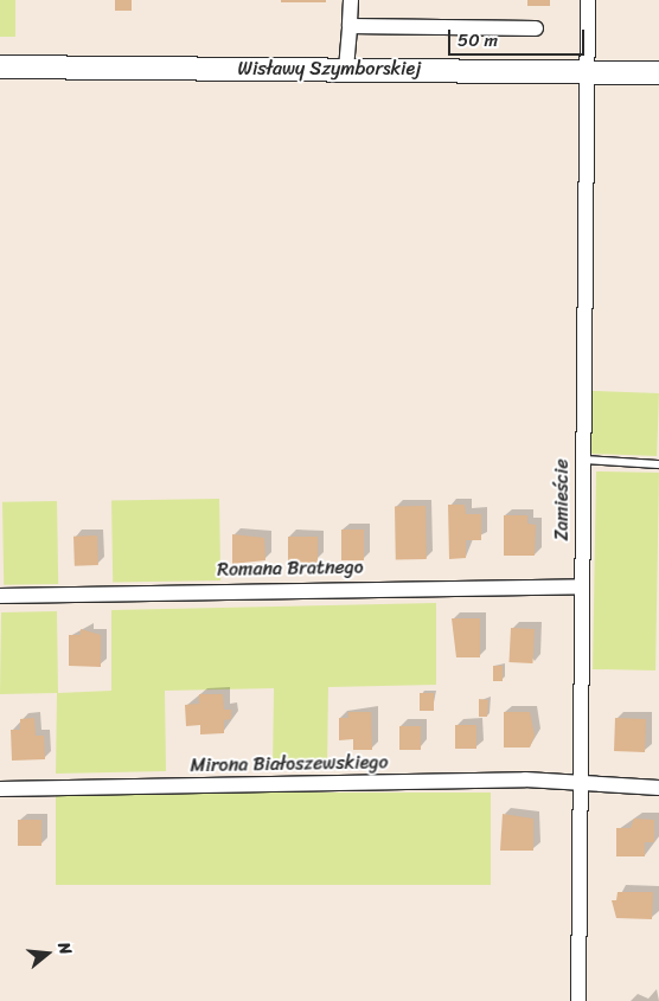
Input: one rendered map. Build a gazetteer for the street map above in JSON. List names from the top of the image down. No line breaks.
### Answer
{"streets":{"main road":["Wisławy Szymborskiej"],"street":["Zamieście","Romana Bratnego","Mirona Białoszewskiego"]},"crossings":[["Wisławy Szymborskiej","Zamieście"],["Zamieście","Romana Bratnego"],["Zamieście","Mirona Białoszewskiego"]],"scale_bar":"50 m","north":"right"}
